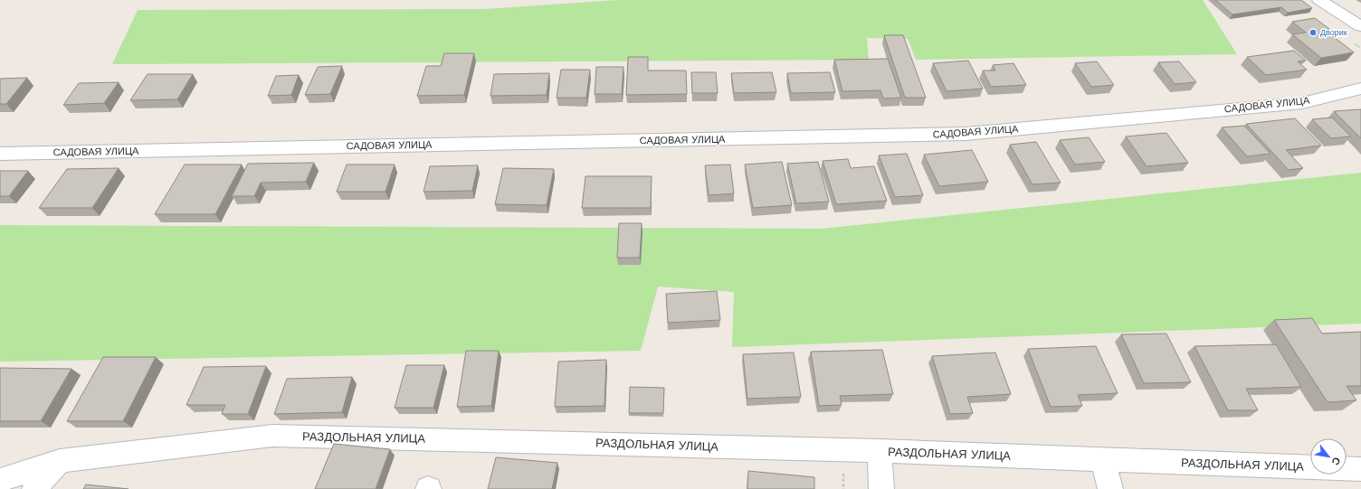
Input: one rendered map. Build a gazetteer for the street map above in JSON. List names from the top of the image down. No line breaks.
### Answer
{"streets":{"street":["САДОВАЯ УЛИЦА","РАЗДОЛЬНАЯ УЛИЦА"]},"places":["Дворик"],"north":"bottom right"}
